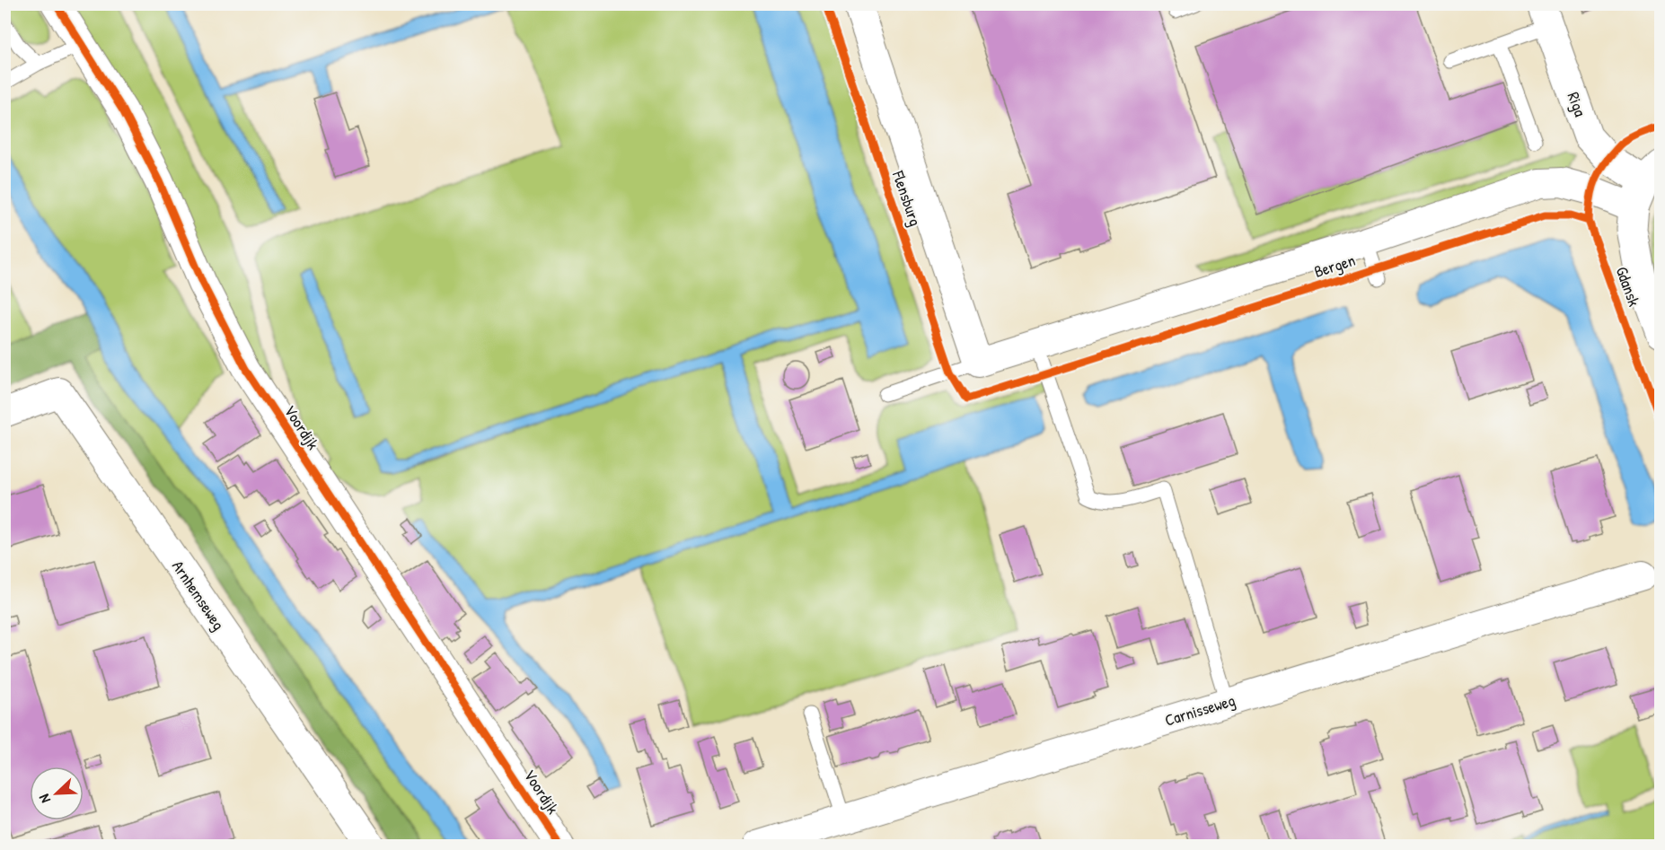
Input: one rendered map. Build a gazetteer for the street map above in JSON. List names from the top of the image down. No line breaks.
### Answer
{"streets":{"street":["Riga","Flensburg","Bergen","Gdansk","Voordijk","Arnhemseweg","Carnisseweg"]},"crossings":[["Riga","Bergen"],["Riga","Gdansk"],["Flensburg","Bergen"],["Bergen","Gdansk"]],"north":"bottom left"}
